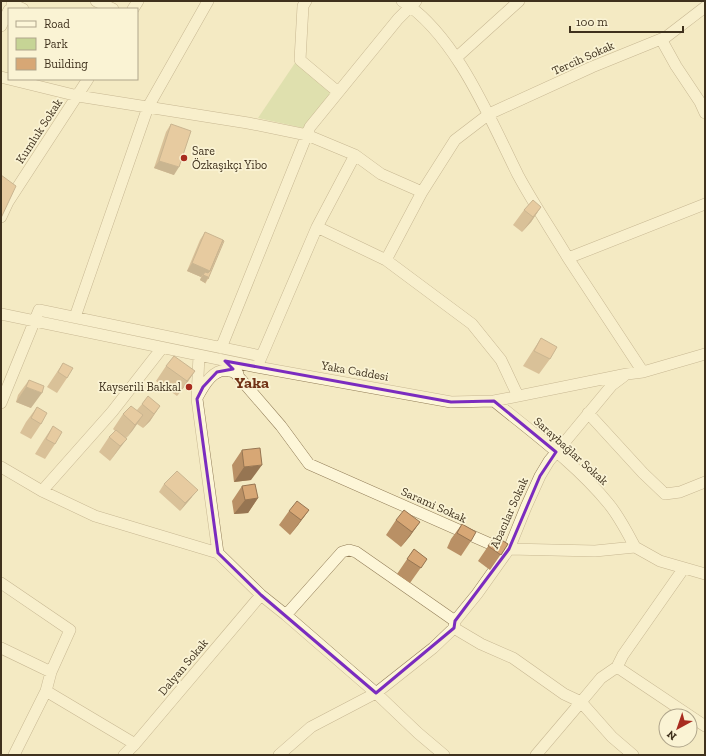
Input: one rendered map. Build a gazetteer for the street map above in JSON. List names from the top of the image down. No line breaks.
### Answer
{"streets":{"street":["Tercih Sokak","Kumluk Sokak","Yaka Caddesi","Saraybağlar Sokak","Sarami Sokak","Abacılar Sokak","Dalyan Sokak"]},"crossings":[["Yaka Caddesi","Saraybağlar Sokak"],["Yaka Caddesi","Sarami Sokak"],["Yaka Caddesi","Abacılar Sokak"],["Saraybağlar Sokak","Sarami Sokak"],["Saraybağlar Sokak","Abacılar Sokak"],["Sarami Sokak","Abacılar Sokak"]],"districts":["Yaka"],"places":["Sare Özkaşıkçı Yibo","Kayserili Bakkal"],"legend":["Road","Park","Building"],"scale_bar":"100 m","north":"bottom left"}
